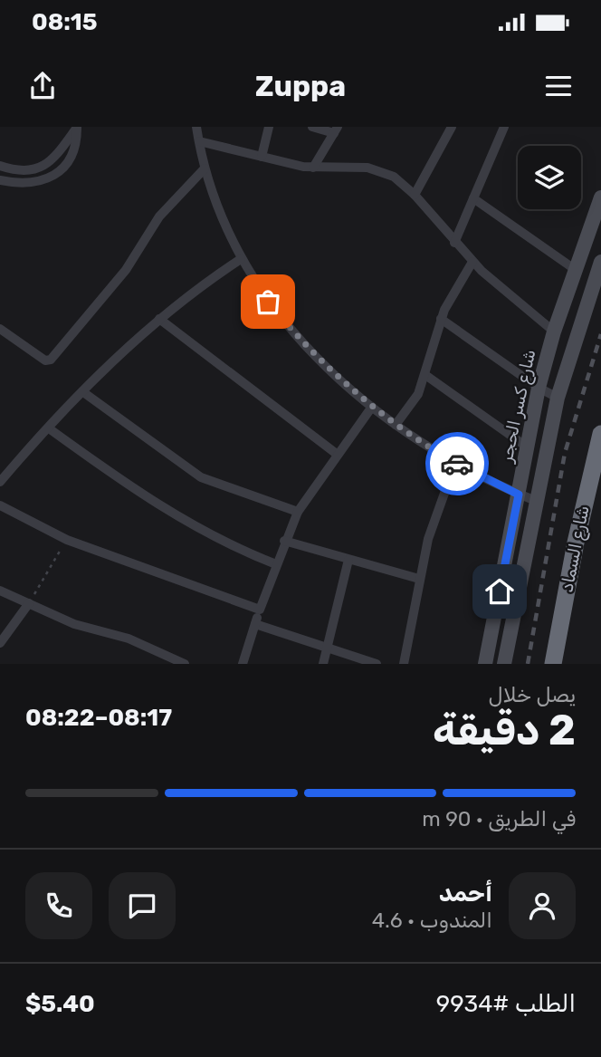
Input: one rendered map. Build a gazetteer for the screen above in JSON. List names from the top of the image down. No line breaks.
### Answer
{"streets":{"highway":["شارع السماد"],"main road":["شارع كسر الحجر"]},"page":{"status":"08:15","header":"Zuppa","heading":["2 دقيقة","يصل خلال","08:17–08:22"],"panel":["أحمد","المندوب · 4.6","الطلب #9934","$5.40"],"bar":"في الطريق · 90 m"}}
